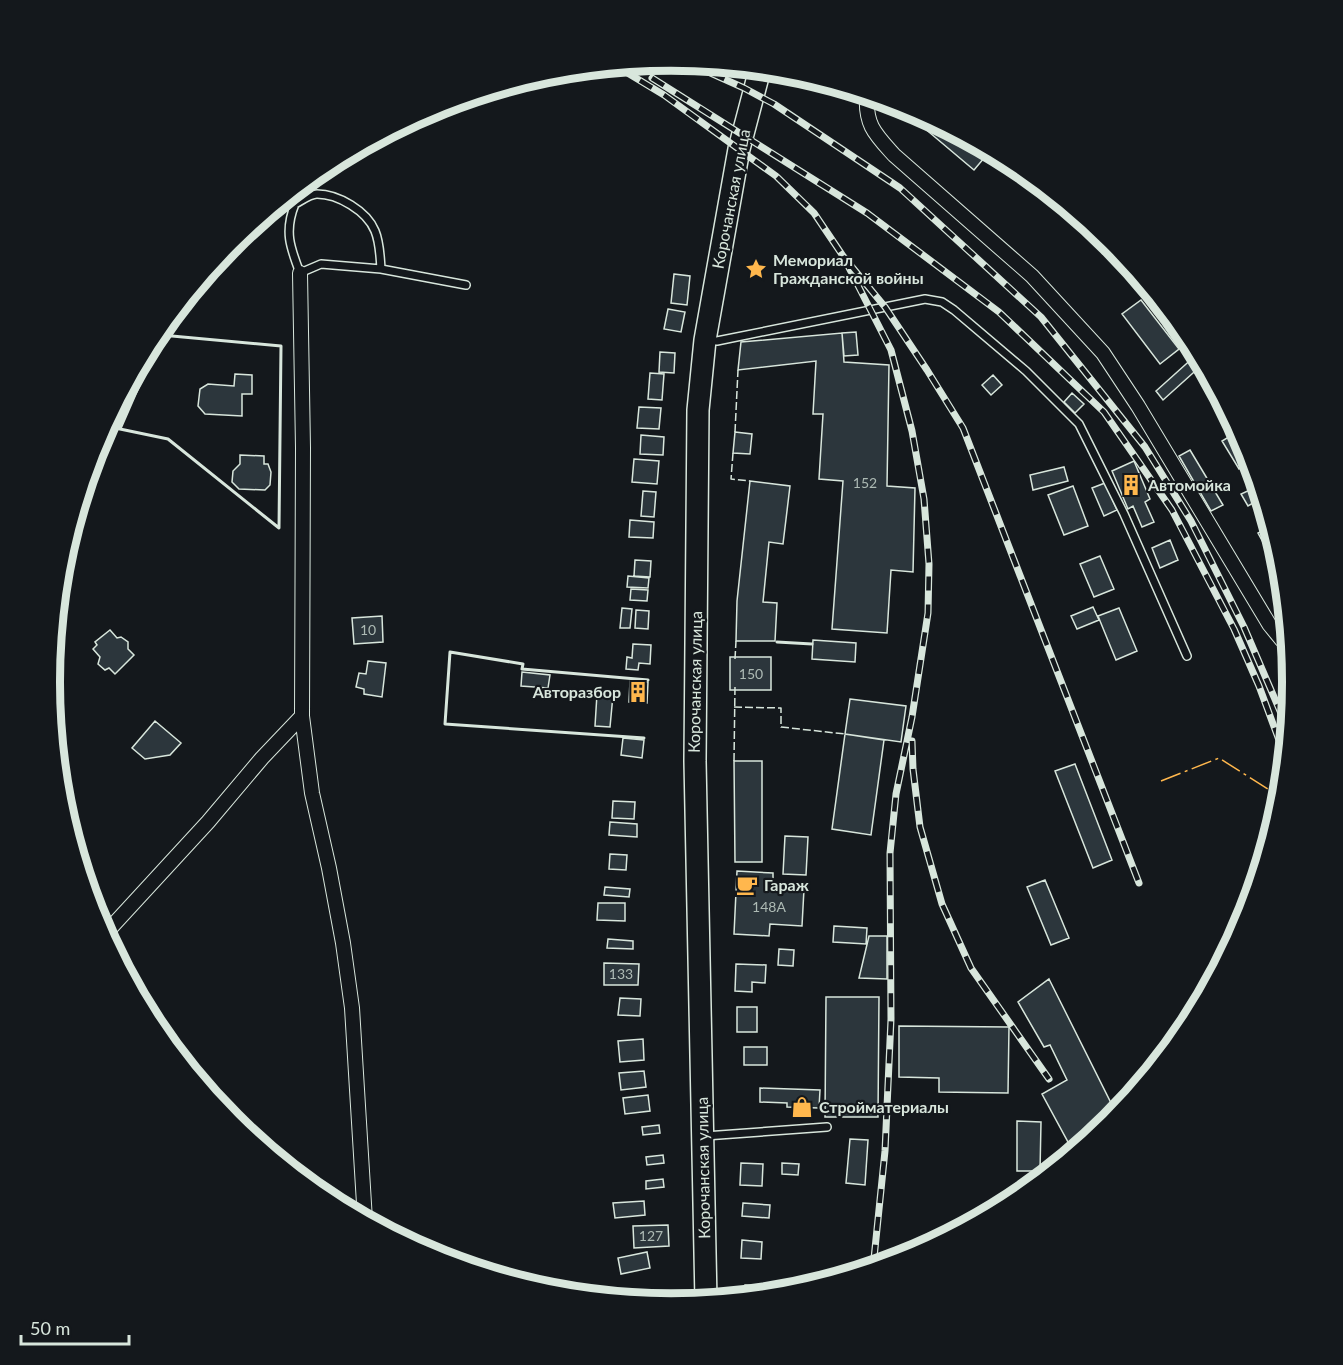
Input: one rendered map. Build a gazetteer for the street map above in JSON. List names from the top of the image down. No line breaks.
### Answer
{"streets":{"main road":["Корочанская улица"]},"places":{"place":["Мемориал Гражданской войны"],"building":["Автомойка","Авторазбор"],"cafe":["Гараж"],"shop":["Стройматериалы"]},"house_numbers":["152","10","150","148А","133","127"],"scale_bar":"50 m"}
